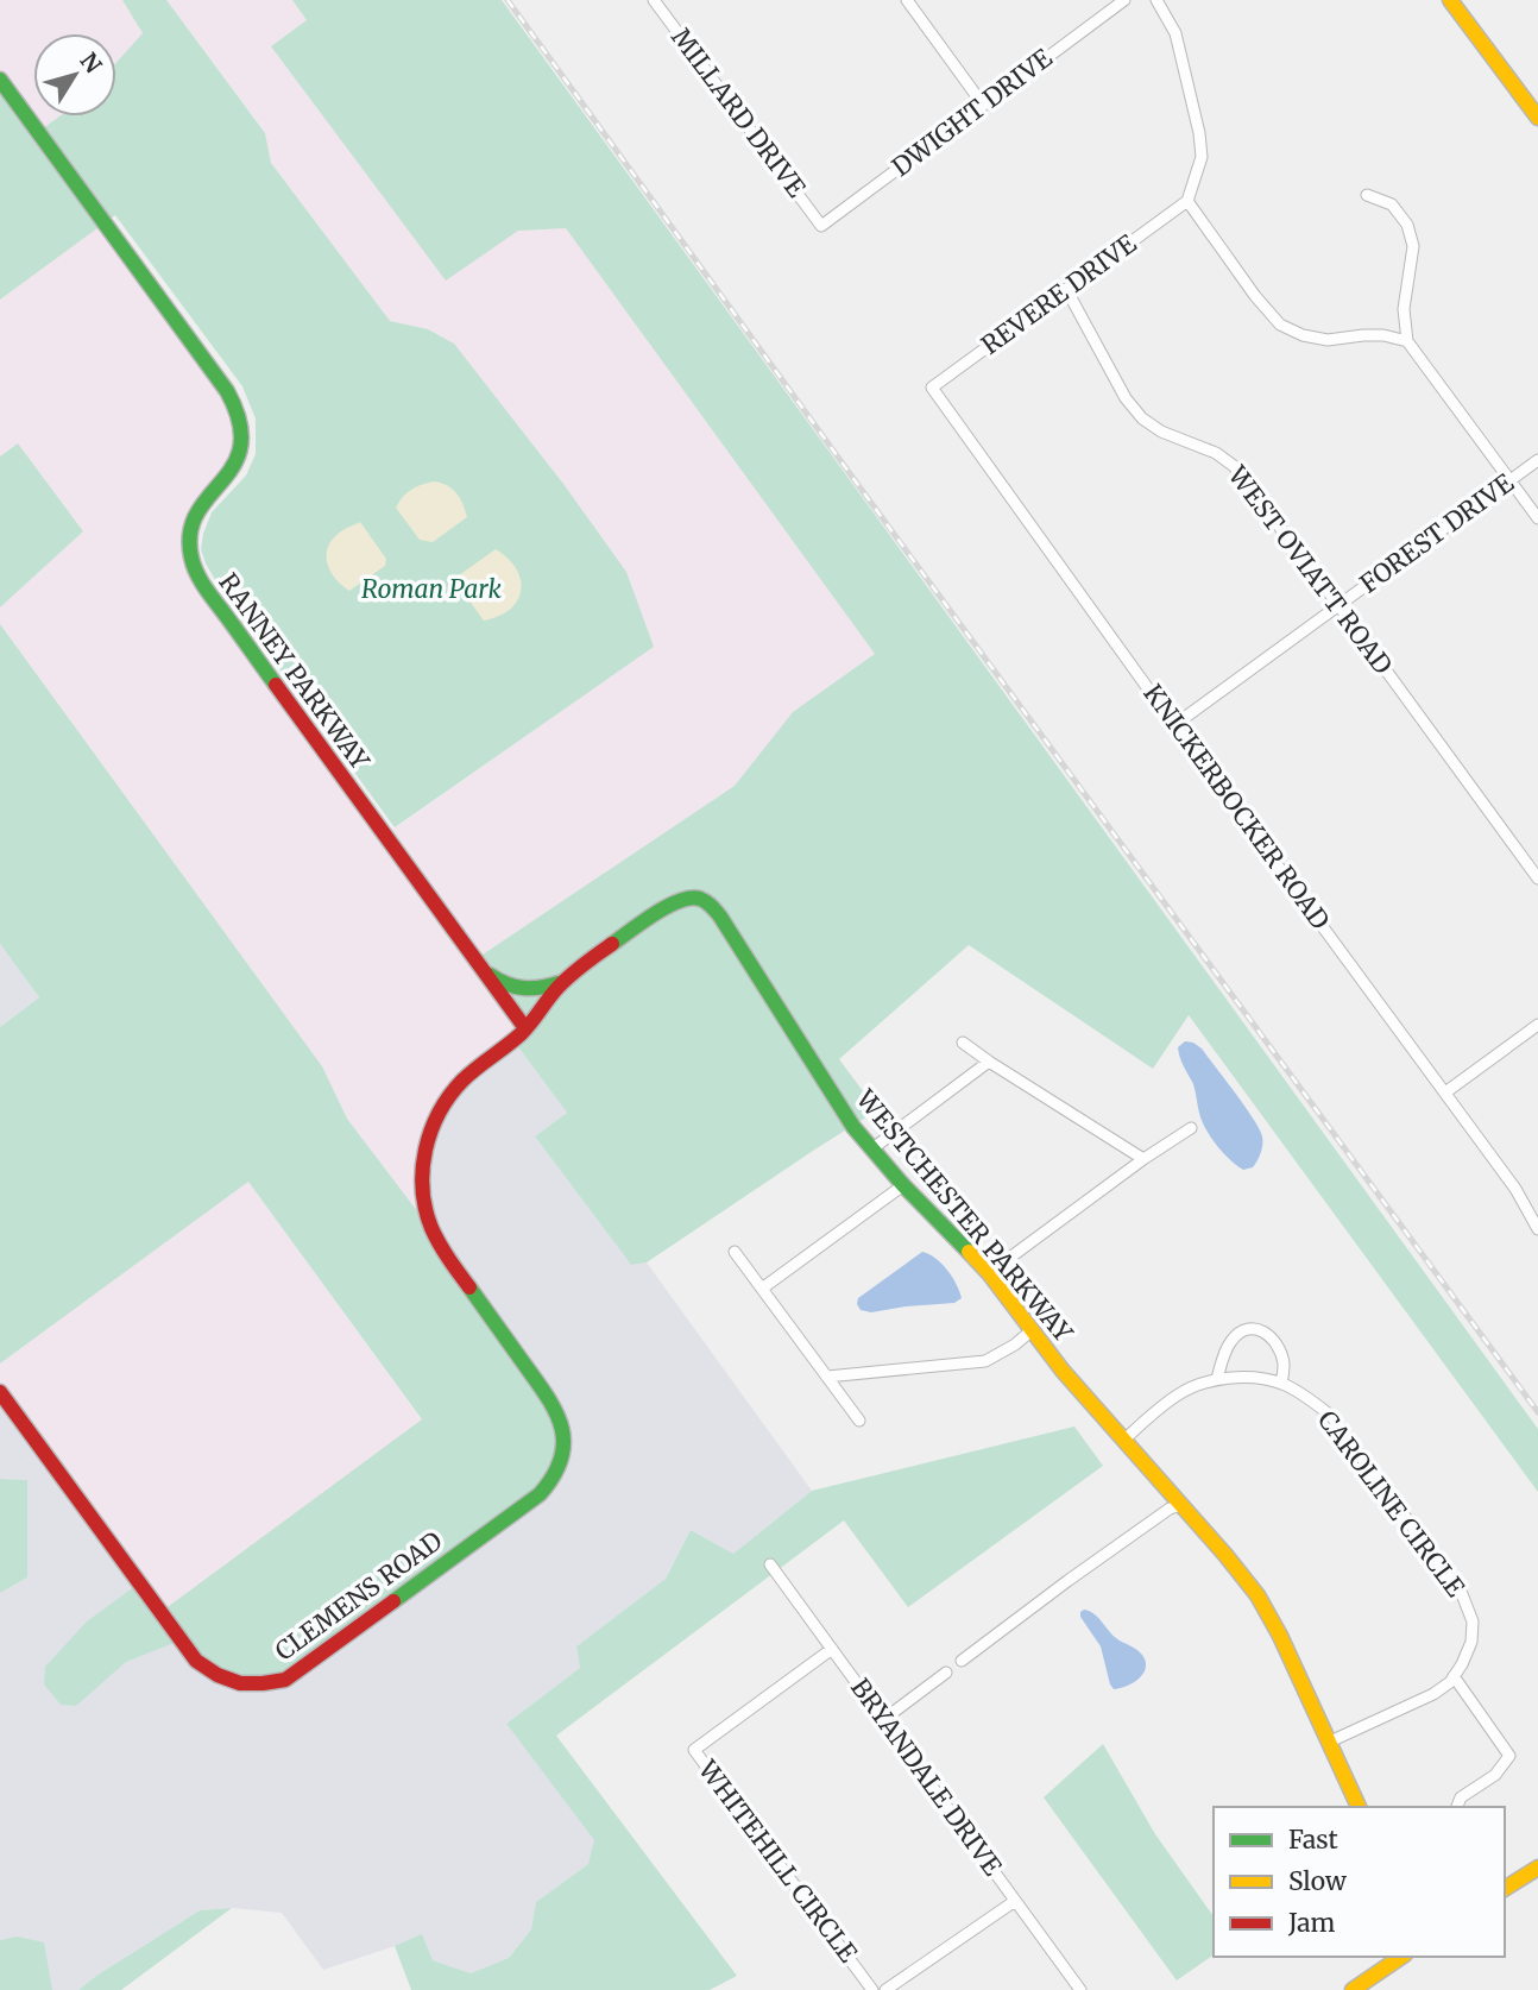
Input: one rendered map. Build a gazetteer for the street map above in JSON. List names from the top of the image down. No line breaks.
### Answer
{"streets":{"street":["MILLARD DRIVE","DWIGHT DRIVE","REVERE DRIVE","FOREST DRIVE","WEST OVIATT ROAD","RANNEY PARKWAY","KNICKERBOCKER ROAD","WESTCHESTER PARKWAY","CAROLINE CIRCLE","CLEMENS ROAD","BRYANDALE DRIVE","WHITEHILL CIRCLE"]},"crossings":[["MILLARD DRIVE","DWIGHT DRIVE"],["REVERE DRIVE","WEST OVIATT ROAD"],["REVERE DRIVE","KNICKERBOCKER ROAD"],["FOREST DRIVE","WEST OVIATT ROAD"],["FOREST DRIVE","KNICKERBOCKER ROAD"],["RANNEY PARKWAY","WESTCHESTER PARKWAY"],["WESTCHESTER PARKWAY","CAROLINE CIRCLE"],["WESTCHESTER PARKWAY","CLEMENS ROAD"],["BRYANDALE DRIVE","WHITEHILL CIRCLE"]],"parks":["Roman Park"],"legend":["Fast","Slow","Jam"],"north":"top right"}
